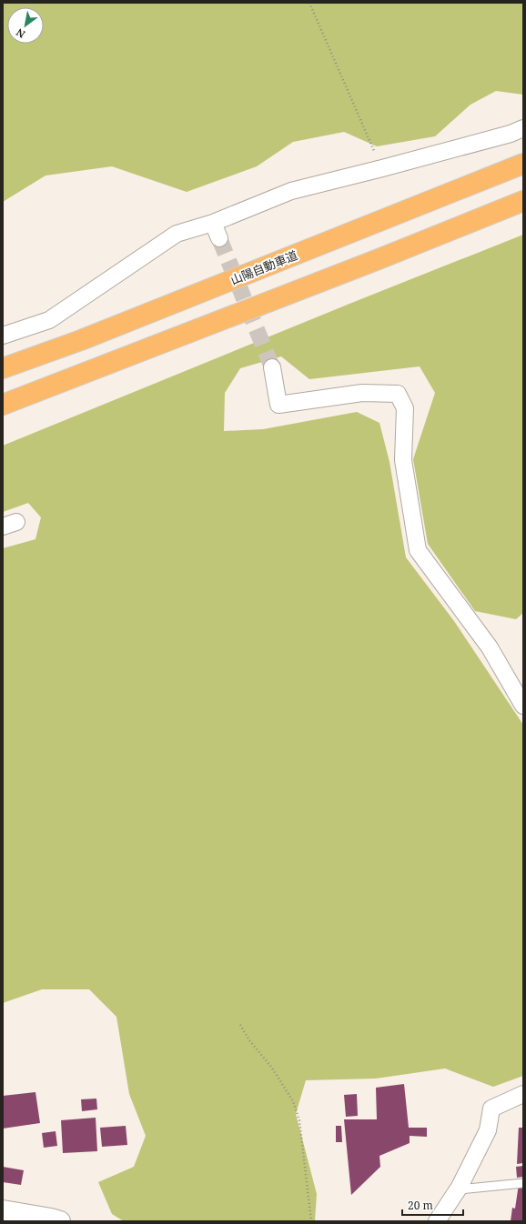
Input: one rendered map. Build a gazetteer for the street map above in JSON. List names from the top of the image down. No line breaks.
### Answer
{"streets":{"highway":["山陽自動車道"]},"scale_bar":"20 m","north":"bottom left"}
